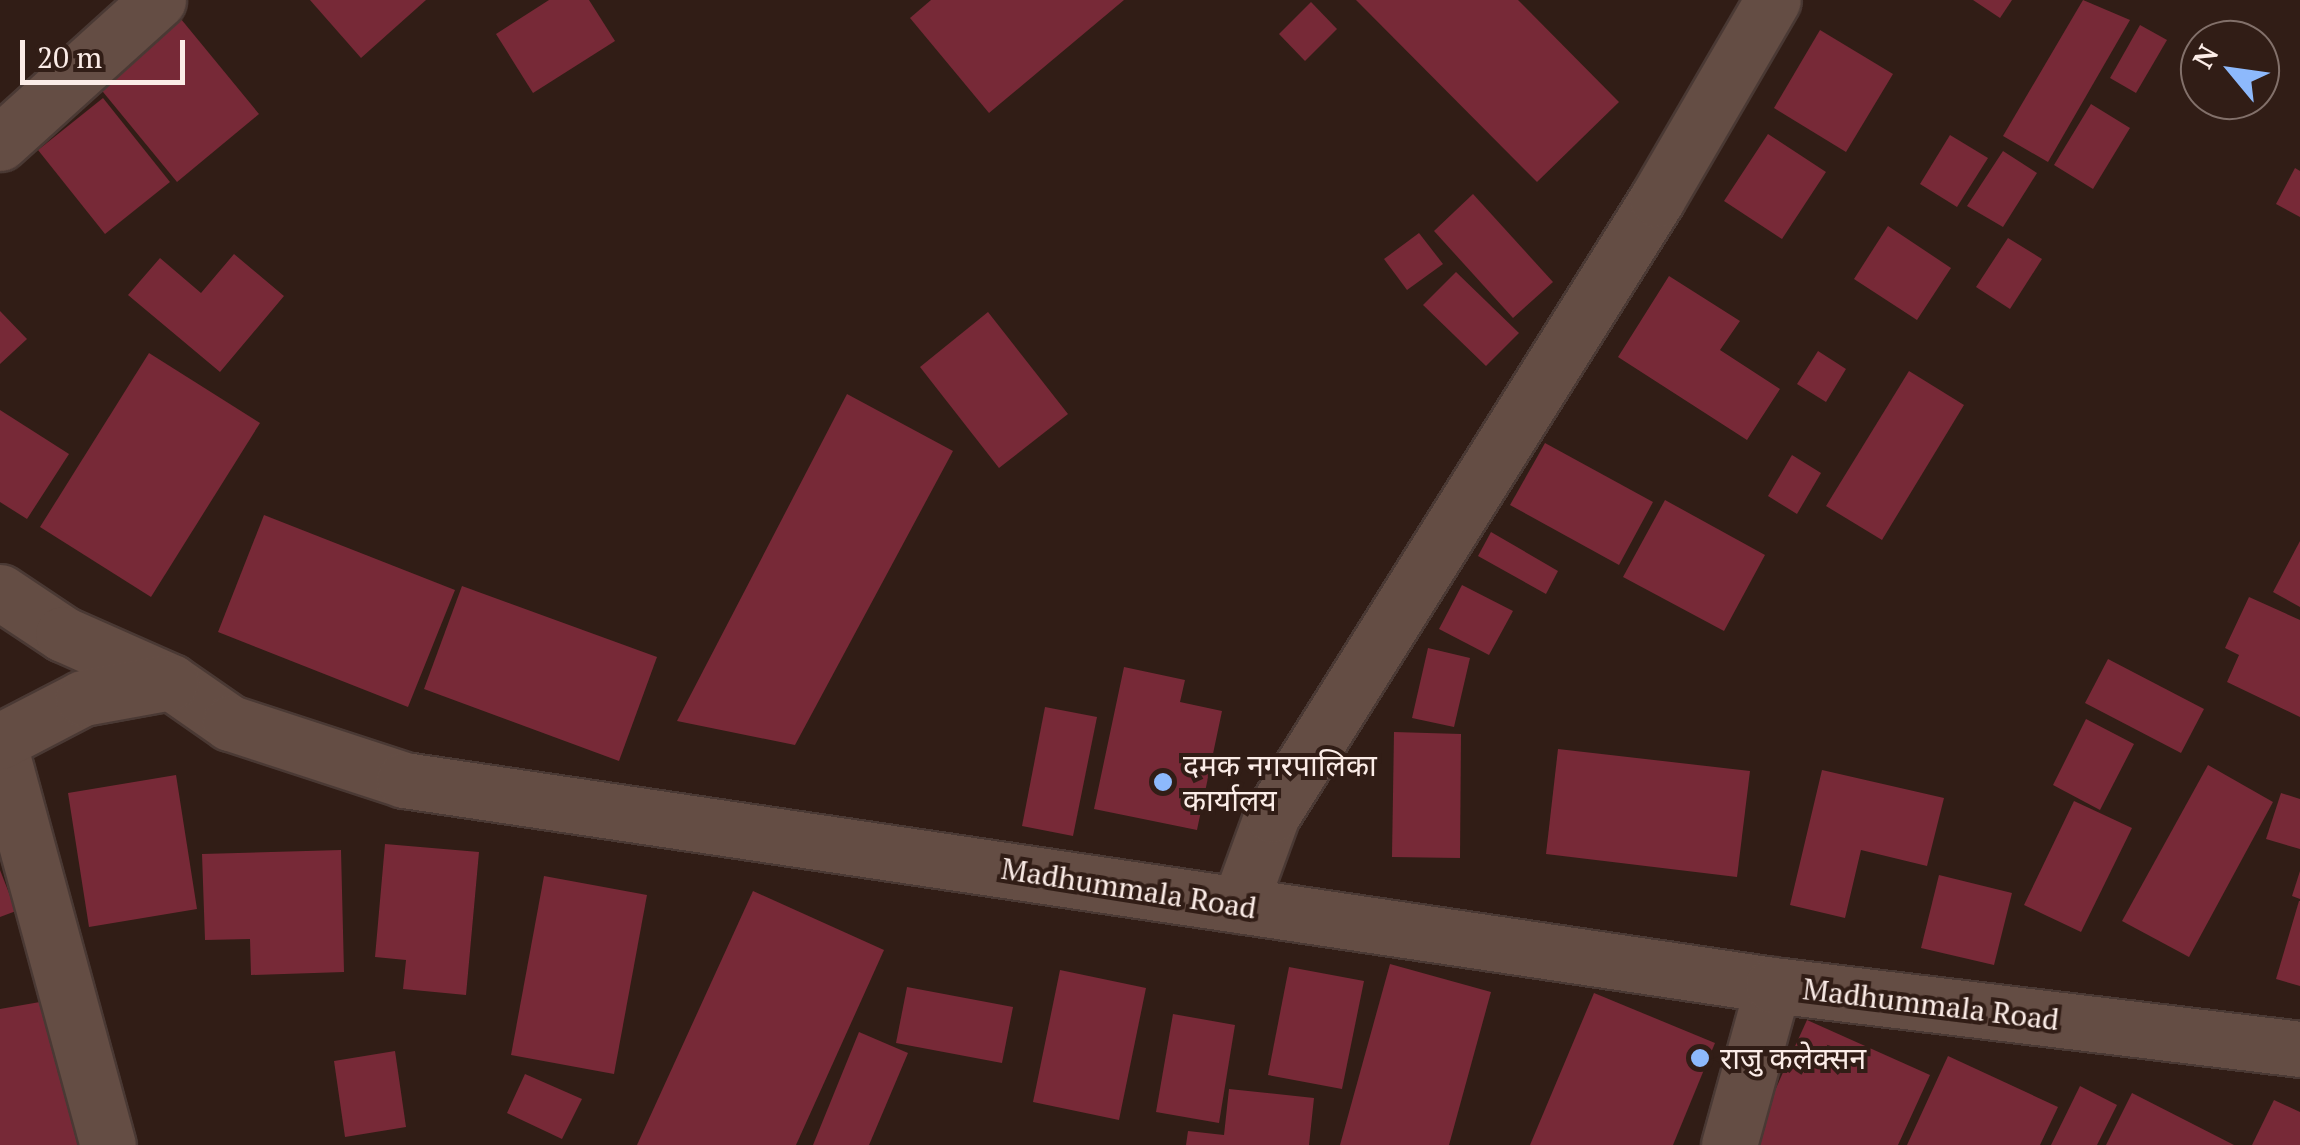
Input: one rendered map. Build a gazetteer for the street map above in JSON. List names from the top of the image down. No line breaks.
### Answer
{"streets":{"street":["Madhummala Road"]},"places":["दमक नगरपालिका कार्यालय","राजु कलेक्सन"],"scale_bar":"20 m","north":"top left"}
